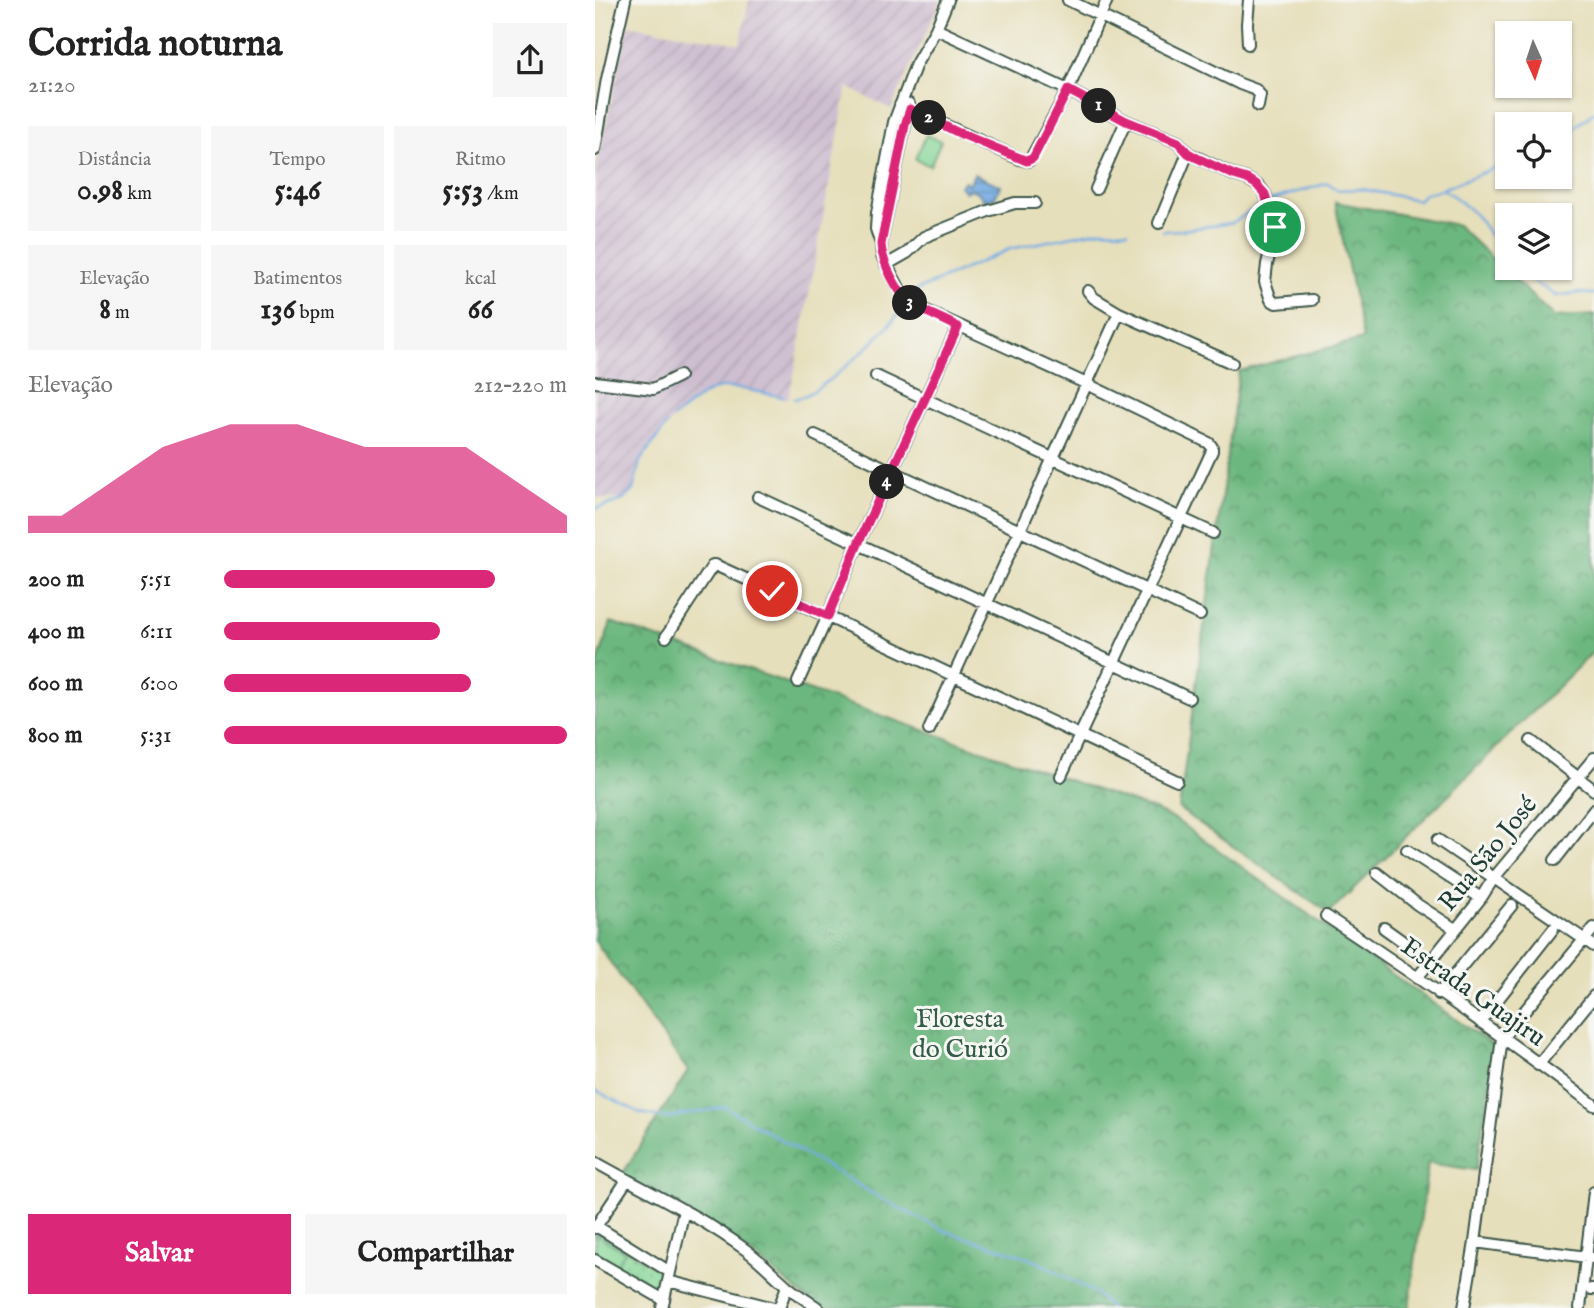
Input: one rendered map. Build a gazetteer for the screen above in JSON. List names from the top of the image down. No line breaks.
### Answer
{"streets":{"street":["Rua São José","Estrada Guajiru"]},"crossings":[["Rua São José","Estrada Guajiru"]],"parks":["Floresta do Curió"],"north":"bottom","page":{"heading":["Corrida noturna","21:20"],"pins":["1","2","3","4"],"stats":[["Distância","0.98 km"],["Tempo","5:46"],["Ritmo","5:53 /km"],["Elevação","8 m"],["Batimentos","136 bpm"],["kcal","66"]],"chart":["Elevação","212–220 m"],"list":[{"name":"200 m","note":"5:51"},{"name":"400 m","note":"6:11"},{"name":"600 m","note":"6:00"},{"name":"800 m","note":"5:31"}],"buttons":["Salvar","Compartilhar"]}}
